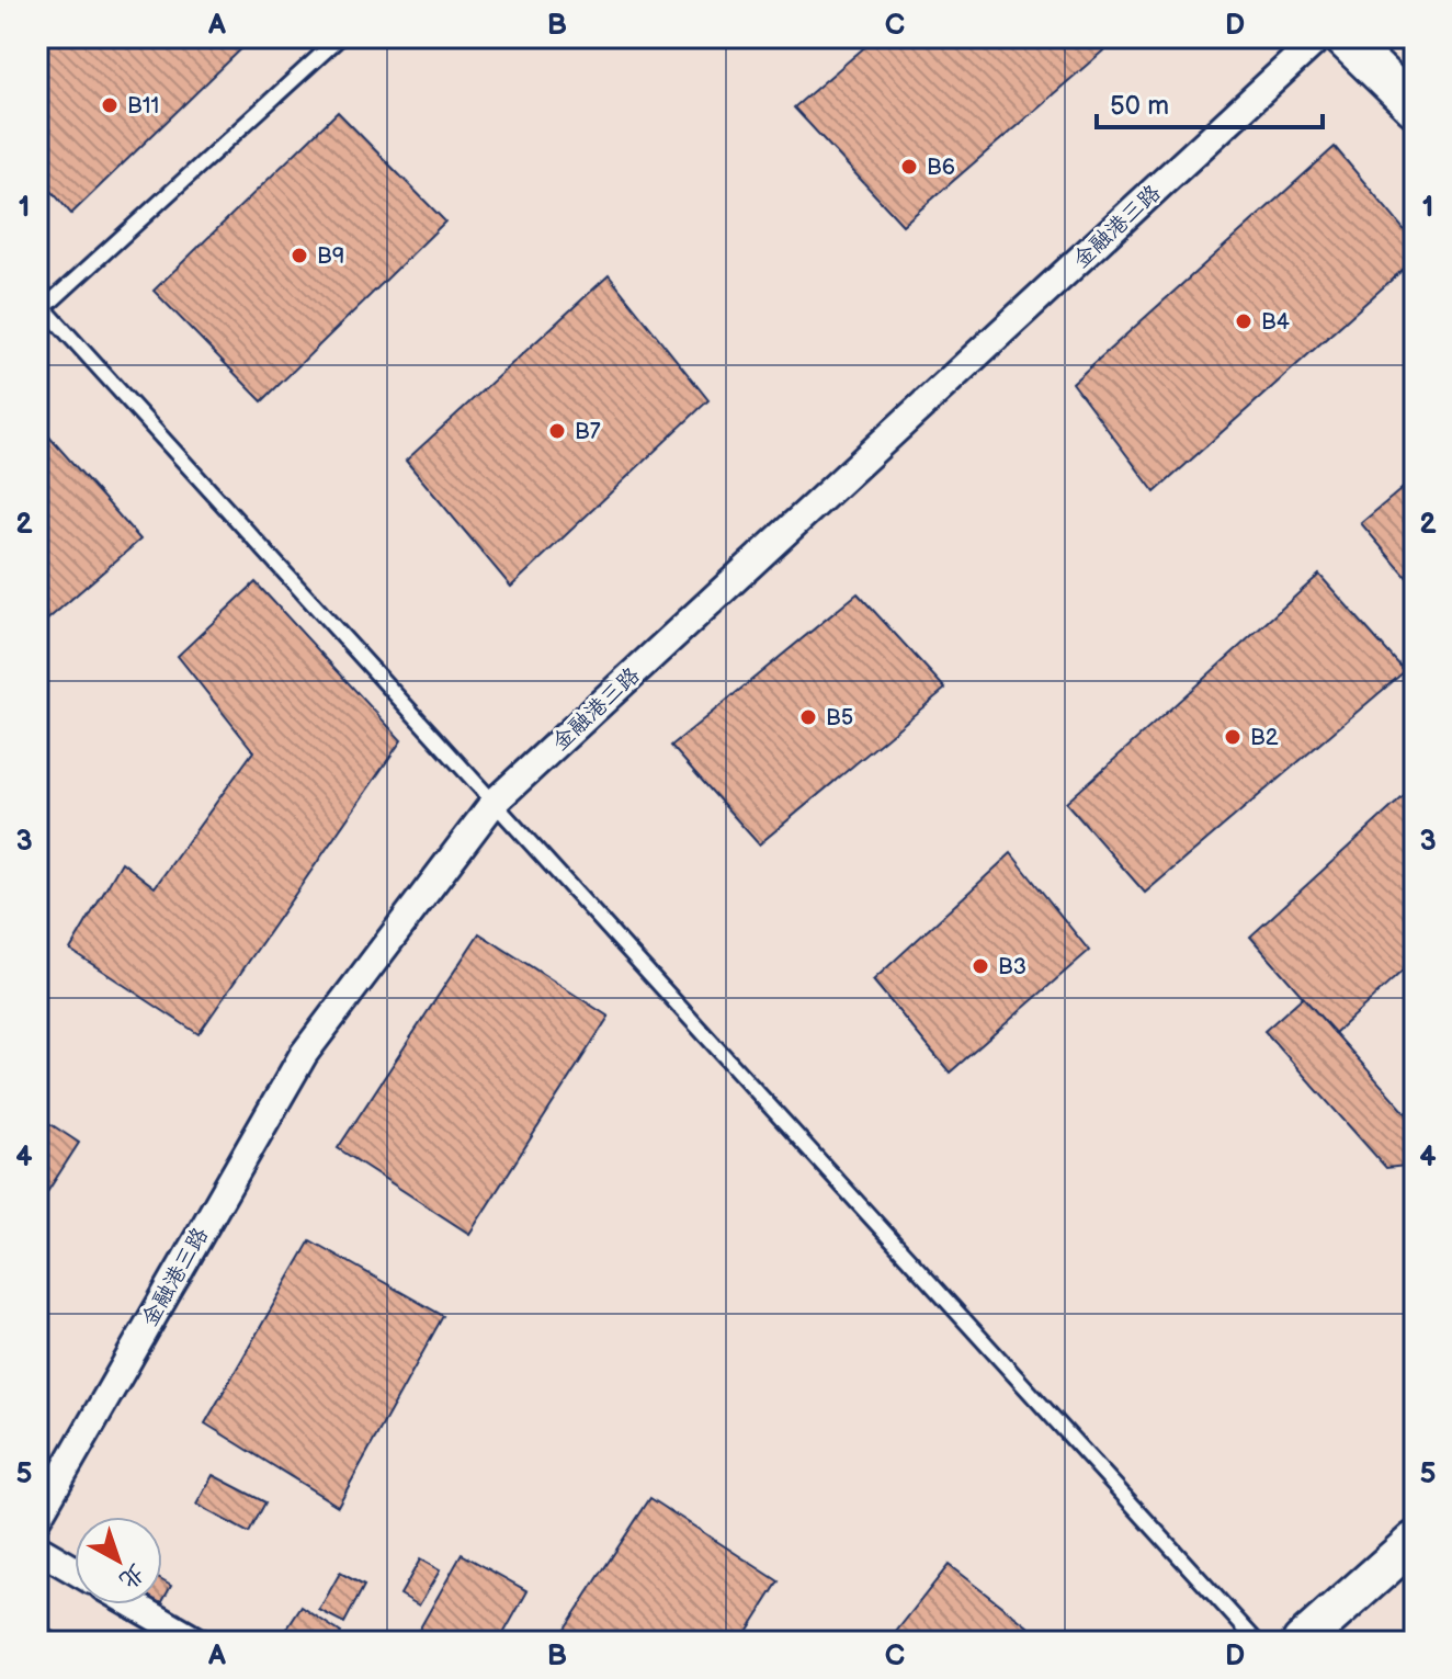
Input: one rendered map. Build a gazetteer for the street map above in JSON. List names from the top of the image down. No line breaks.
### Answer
{"streets":{"street":["金融港三路"]},"places":["B11","B6","B9","B4","B7","B5","B2","B3"],"scale_bar":"50 m","north":"bottom right","grid":{"columns":["A","B","C","D"],"rows":["1","2","3","4","5"]}}
